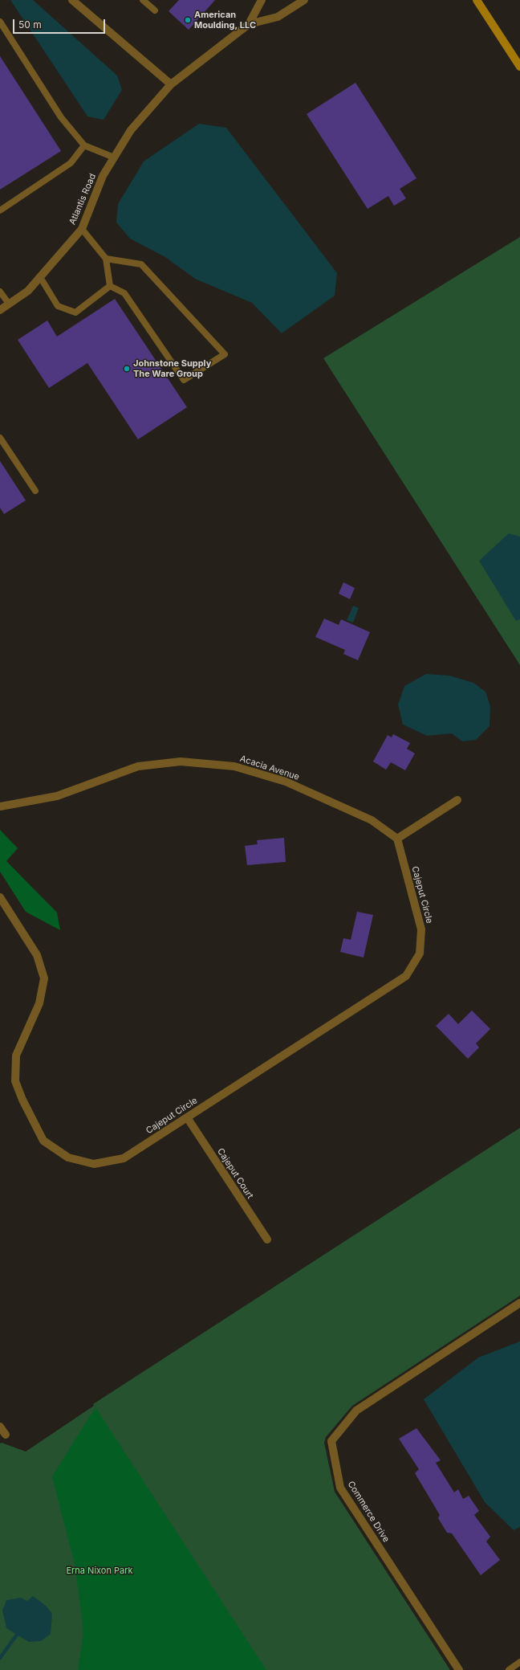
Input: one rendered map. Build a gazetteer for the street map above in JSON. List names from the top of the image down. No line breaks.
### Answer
{"streets":{"street":["Atlantis Road","Acacia Avenue","Cajeput Circle","Cajeput Court","Commerce Drive"]},"crossings":[["Acacia Avenue","Cajeput Circle"],["Cajeput Circle","Cajeput Court"]],"parks":["Erna Nixon Park"],"places":["American Moulding, LLC","Johnstone Supply The Ware Group"],"scale_bar":"50 m"}
